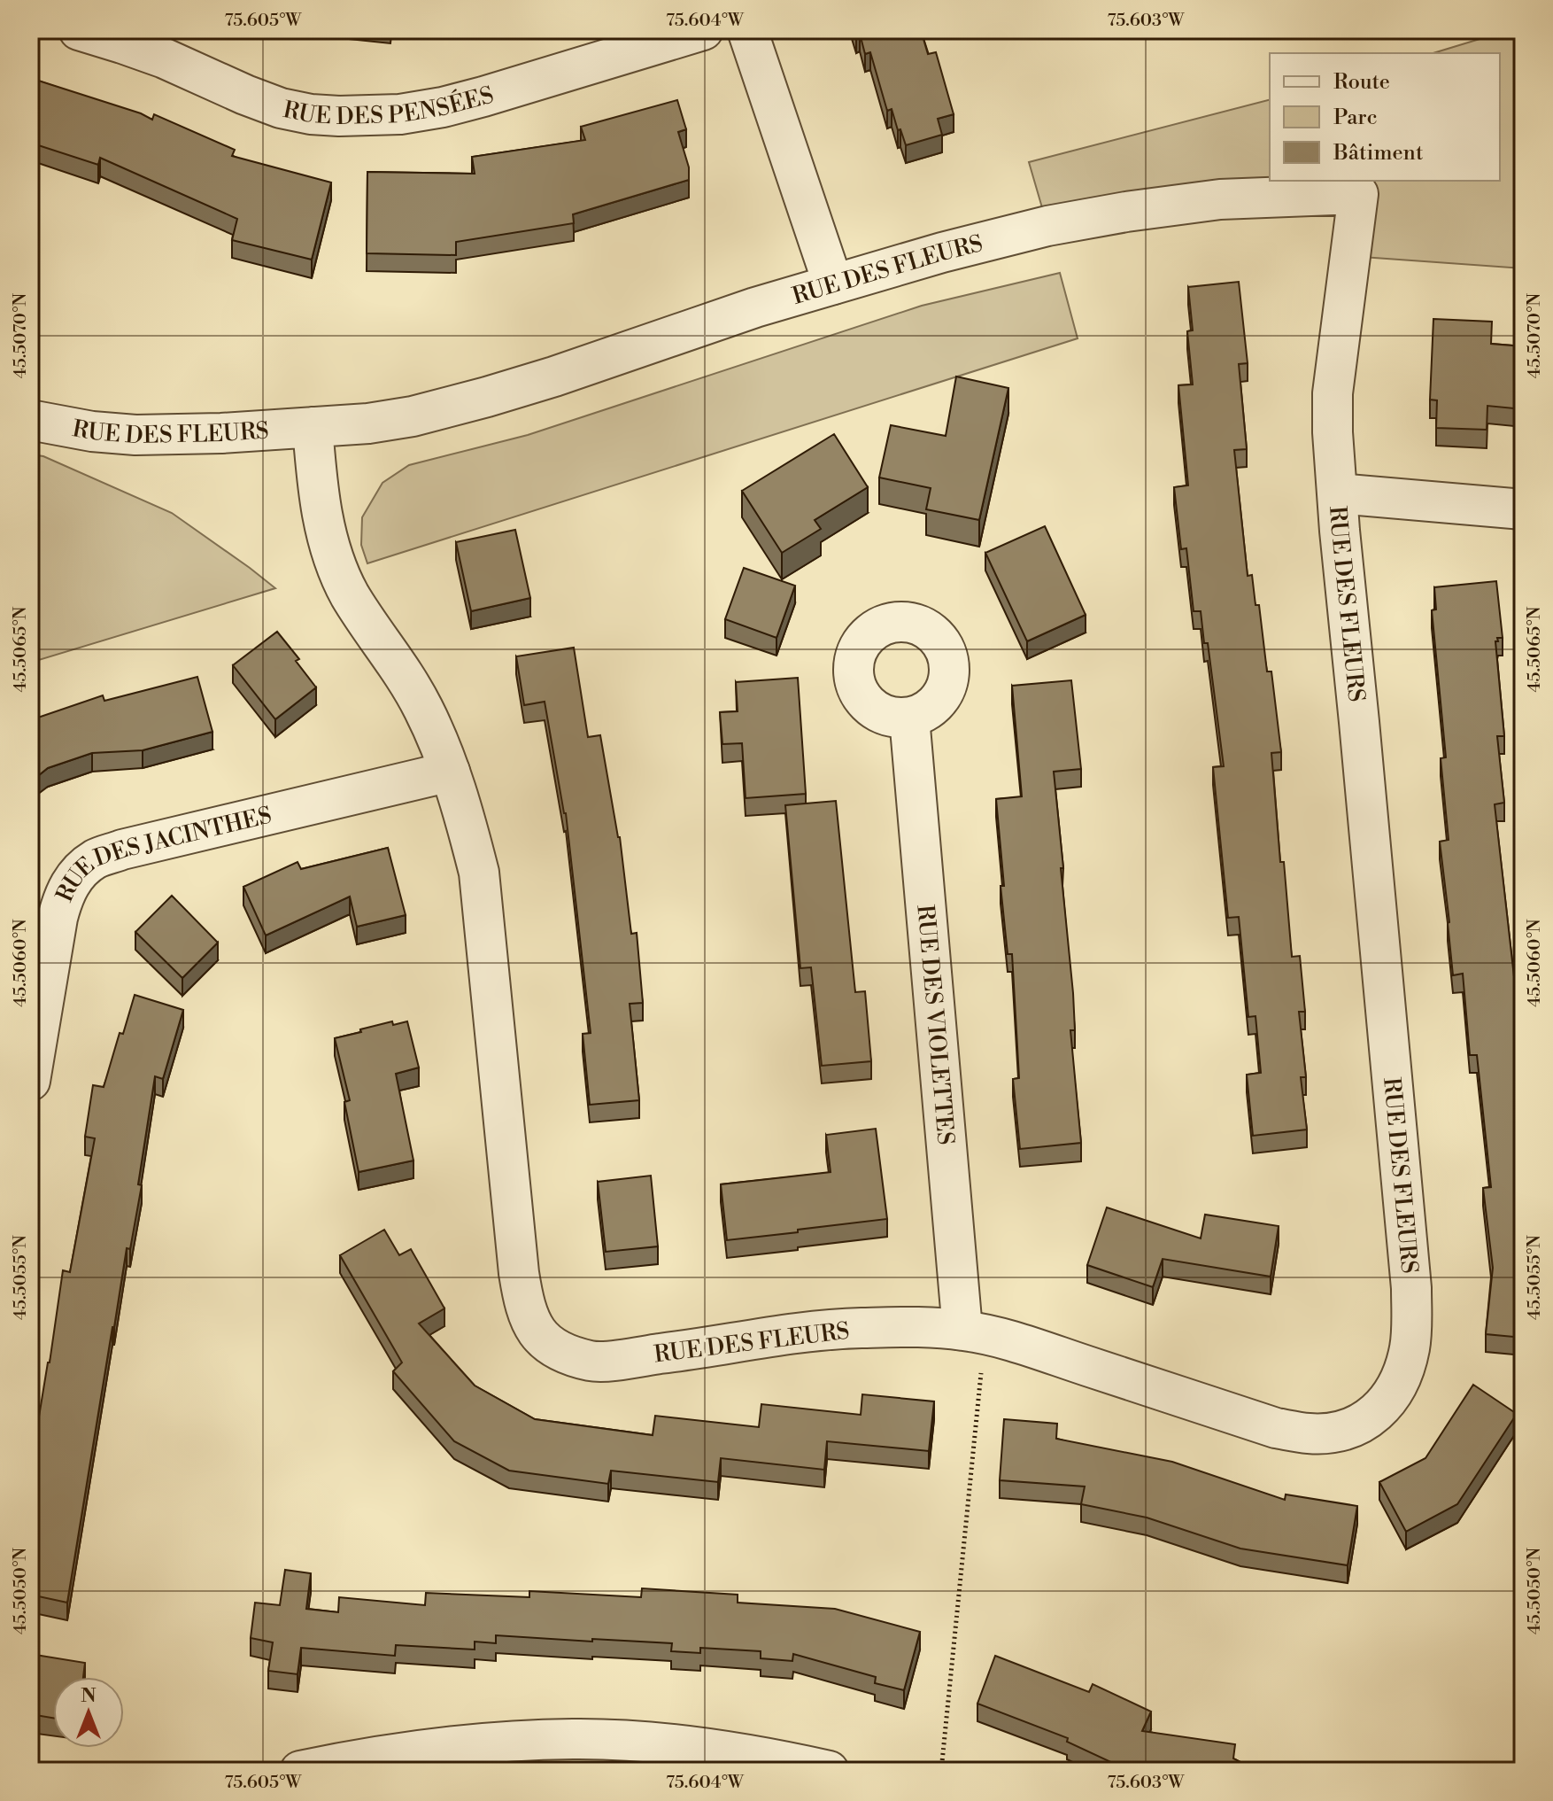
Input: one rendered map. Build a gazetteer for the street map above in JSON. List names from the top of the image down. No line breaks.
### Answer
{"streets":{"street":["RUE DES PENSÉES","RUE DES FLEURS","RUE DES JACINTHES","RUE DES VIOLETTES"]},"crossings":[["RUE DES FLEURS","RUE DES JACINTHES"],["RUE DES FLEURS","RUE DES VIOLETTES"]],"legend":["Route","Parc","Bâtiment"],"north":"top","coordinates":["75.605°W","75.604°W","75.603°W","45.5070°N","45.5065°N","45.5060°N","45.5055°N","45.5050°N"]}
